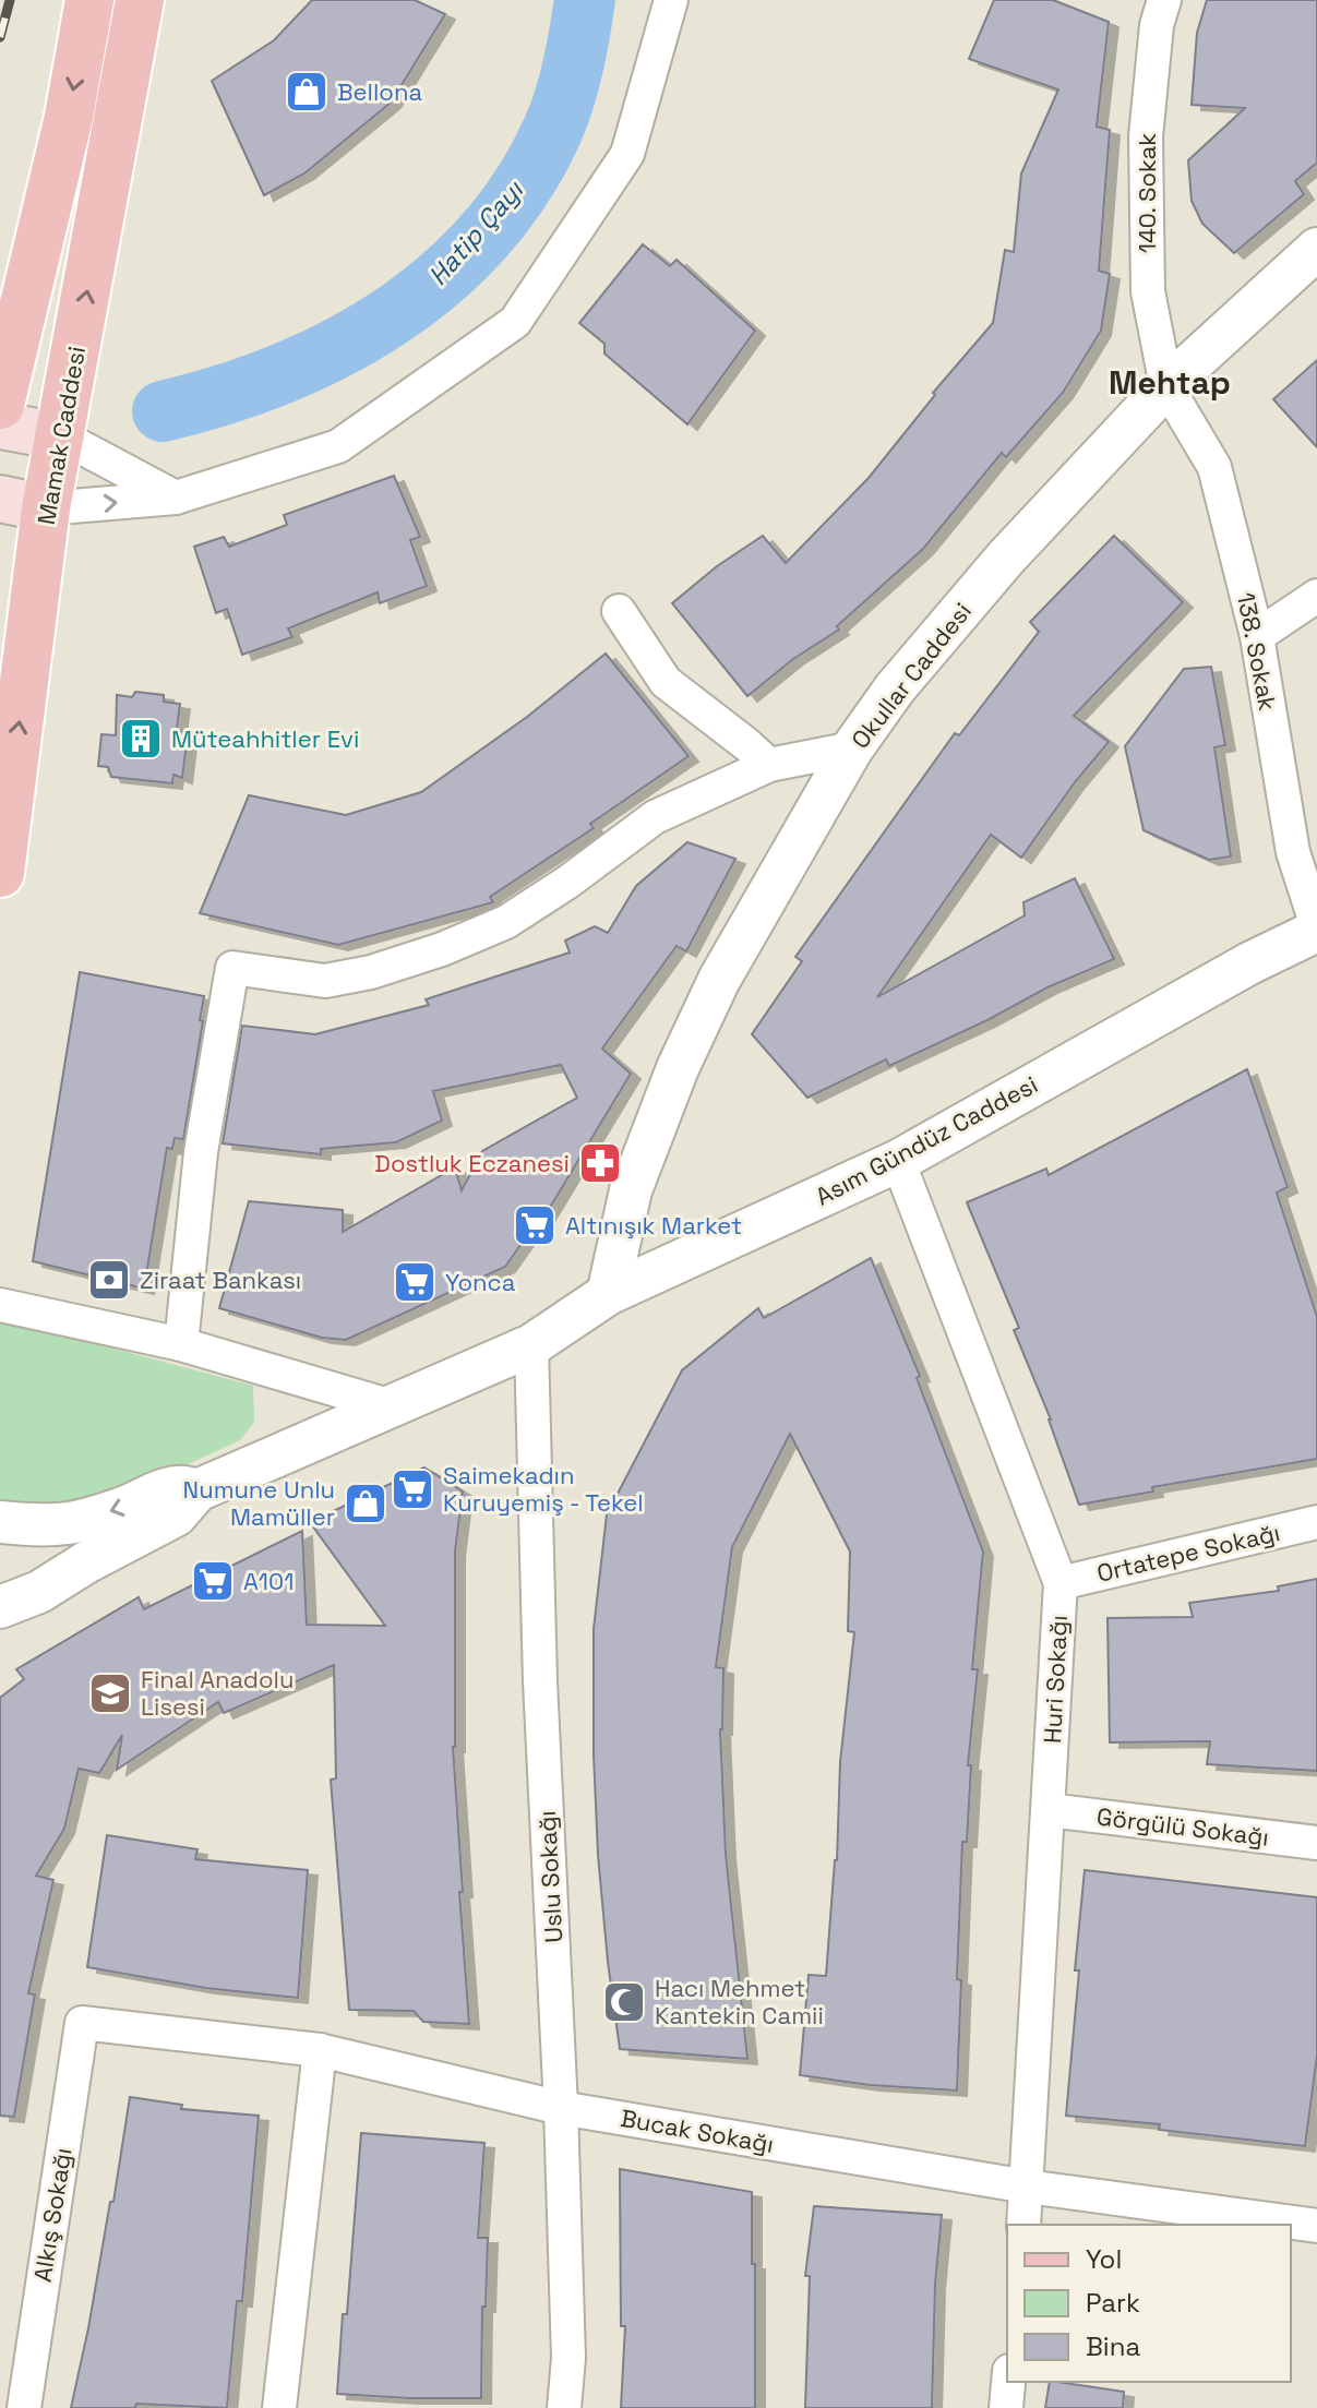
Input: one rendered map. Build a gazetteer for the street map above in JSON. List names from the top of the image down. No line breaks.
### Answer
{"streets":{"main road":["Mamak Caddesi"],"street":["140. Sokak","138. Sokak","Okullar Caddesi","Asım Gündüz Caddesi","Ortatepe Sokağı","Huri Sokağı","Görgülü Sokağı","Uslu Sokağı","Bucak Sokağı","Alkış Sokağı"]},"crossings":[["140. Sokak","138. Sokak"],["140. Sokak","Okullar Caddesi"],["138. Sokak","Okullar Caddesi"],["138. Sokak","Asım Gündüz Caddesi"],["Okullar Caddesi","Asım Gündüz Caddesi"],["Asım Gündüz Caddesi","Huri Sokağı"],["Asım Gündüz Caddesi","Uslu Sokağı"],["Ortatepe Sokağı","Huri Sokağı"],["Huri Sokağı","Görgülü Sokağı"],["Huri Sokağı","Bucak Sokağı"],["Uslu Sokağı","Bucak Sokağı"],["Bucak Sokağı","Alkış Sokağı"]],"districts":["Mehtap"],"water":["Hatip Çayı"],"places":{"shop":["Bellona","Numune Unlu Mamüller"],"building":["Müteahhitler Evi"],"pharmacy":["Dostluk Eczanesi"],"supermarket":["Altınışık Market","Yonca","Saimekadın Kuruyemiş - Tekel","A101"],"bank":["Ziraat Bankası"],"school or university":["Final Anadolu Lisesi"],"mosque":["Hacı Mehmet Kantekin Camii"]},"legend":["Yol","Park","Bina"]}
